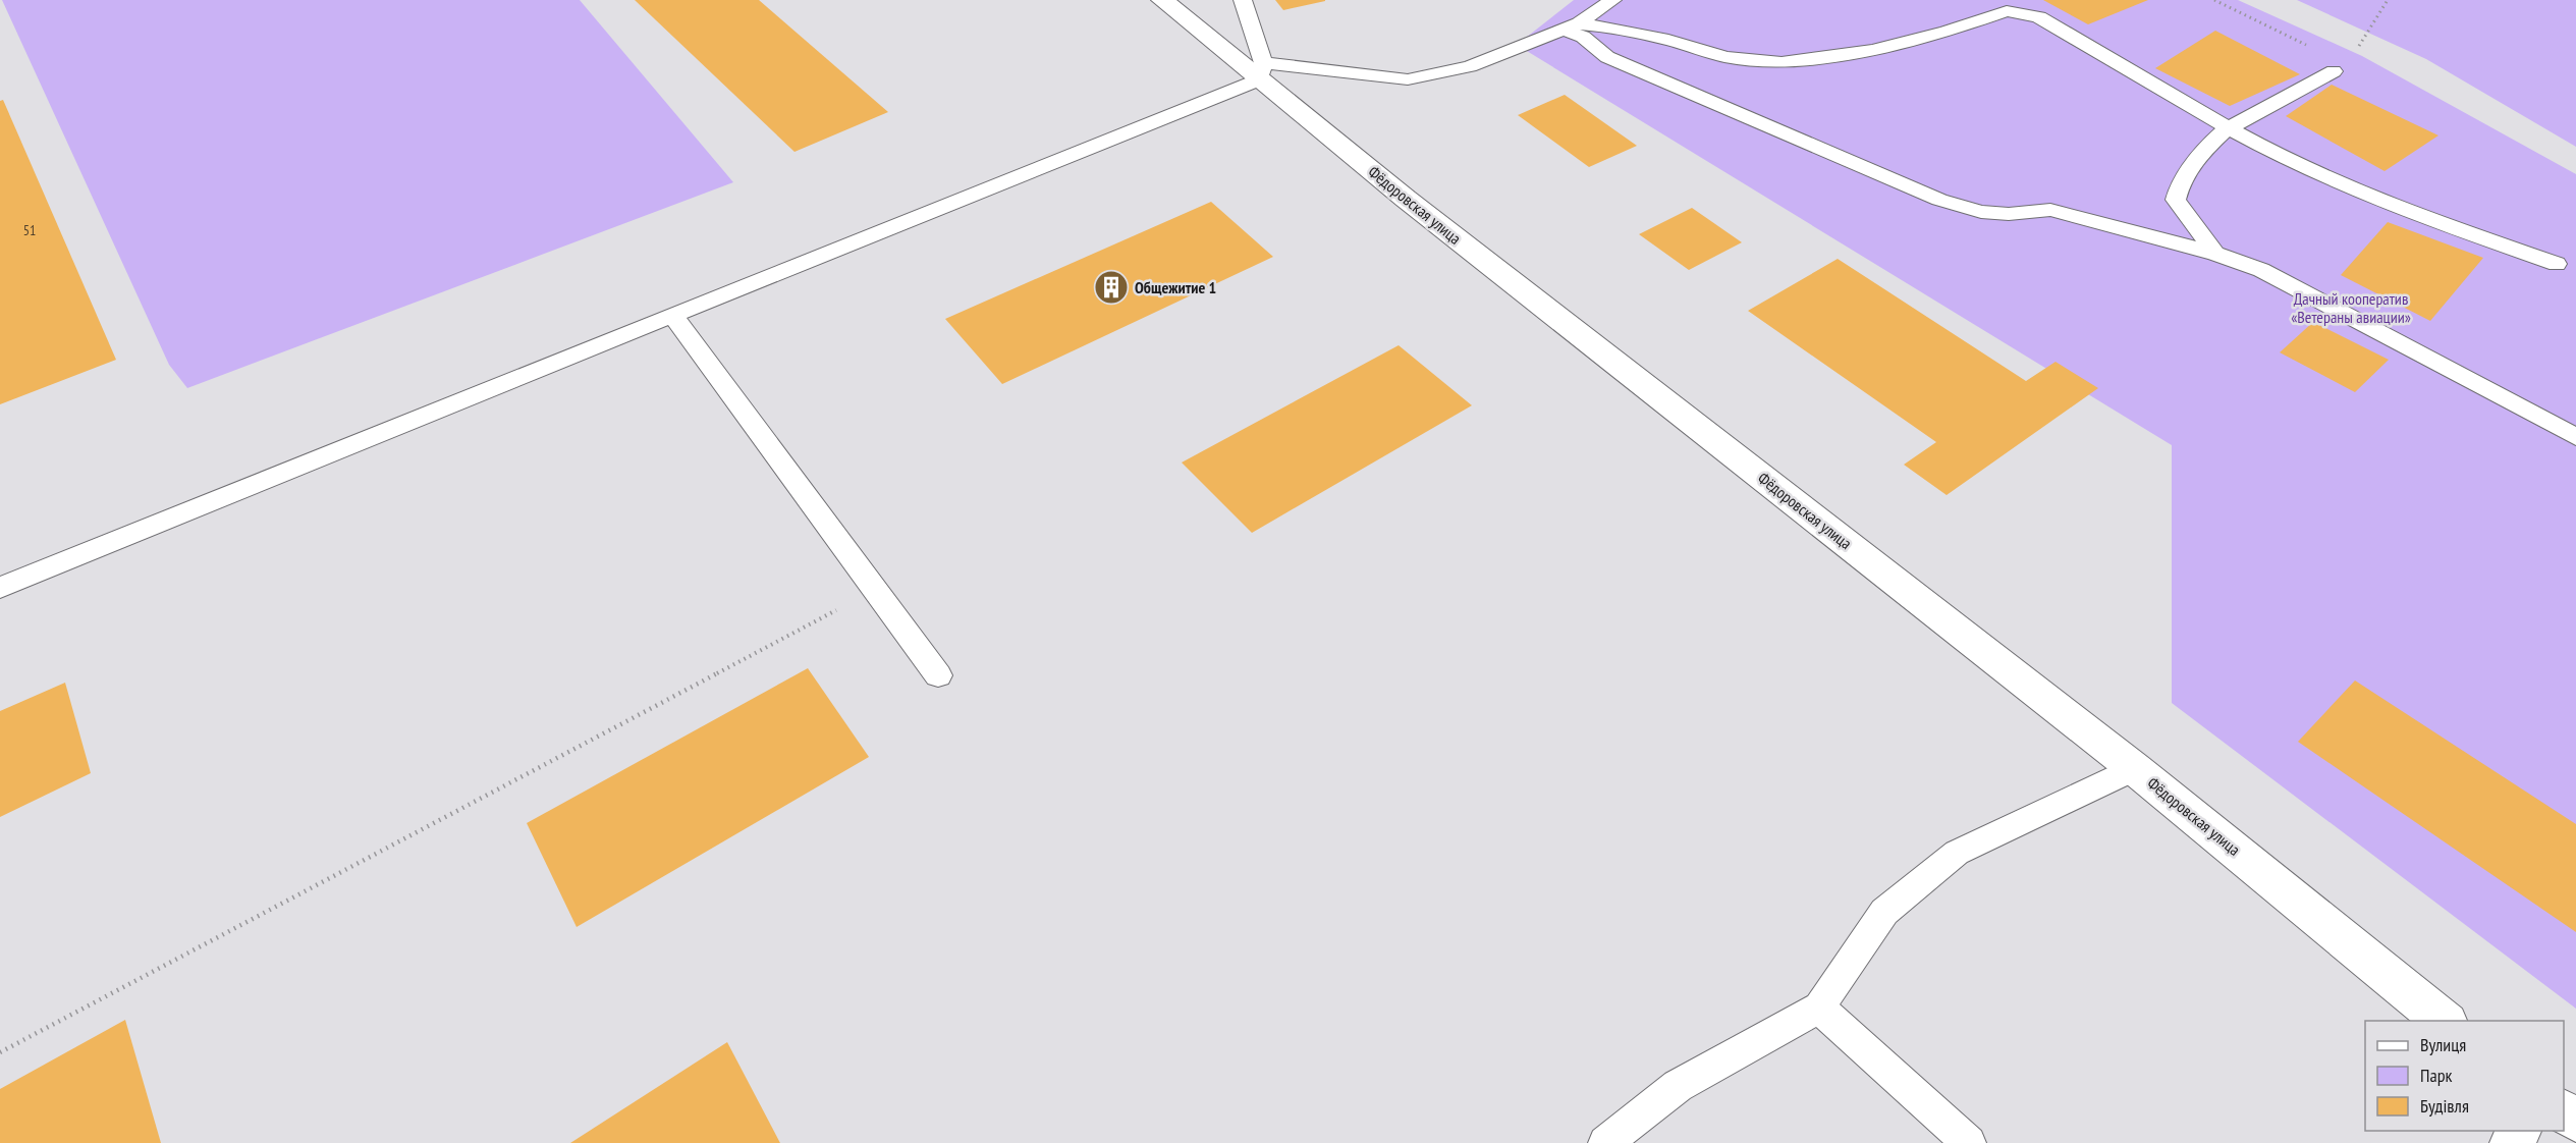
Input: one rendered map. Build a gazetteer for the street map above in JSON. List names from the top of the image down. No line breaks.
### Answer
{"streets":{"street":["Фёдоровская улица"]},"parks":["Дачный кооператив «Ветераны авиации»"],"places":{"building":["Общежитие 1"]},"house_numbers":["51"],"legend":["Вулиця","Парк","Будівля"]}
